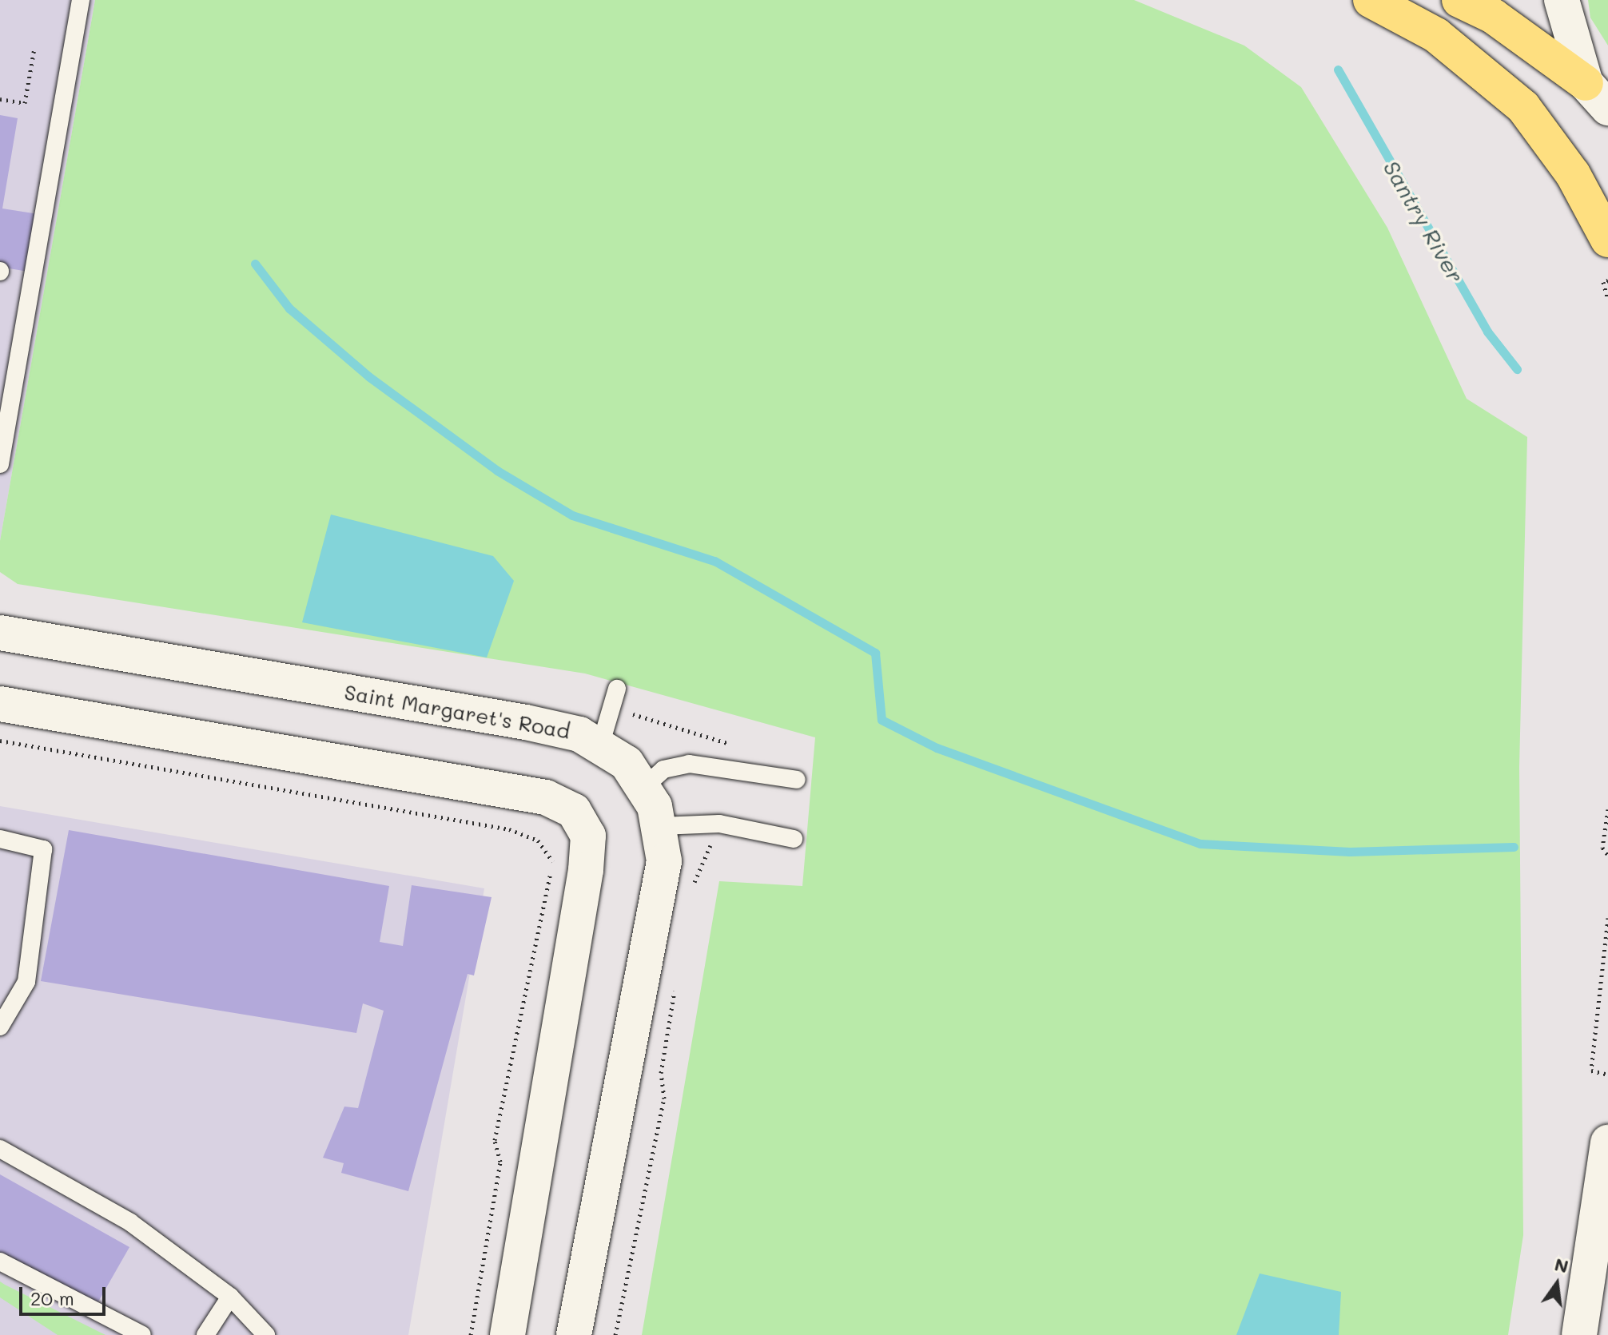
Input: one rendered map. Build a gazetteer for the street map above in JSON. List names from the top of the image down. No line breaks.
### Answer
{"streets":{"main road":["Saint Margaret's Road"]},"water":["Santry River"],"scale_bar":"20 m","north":"top"}
